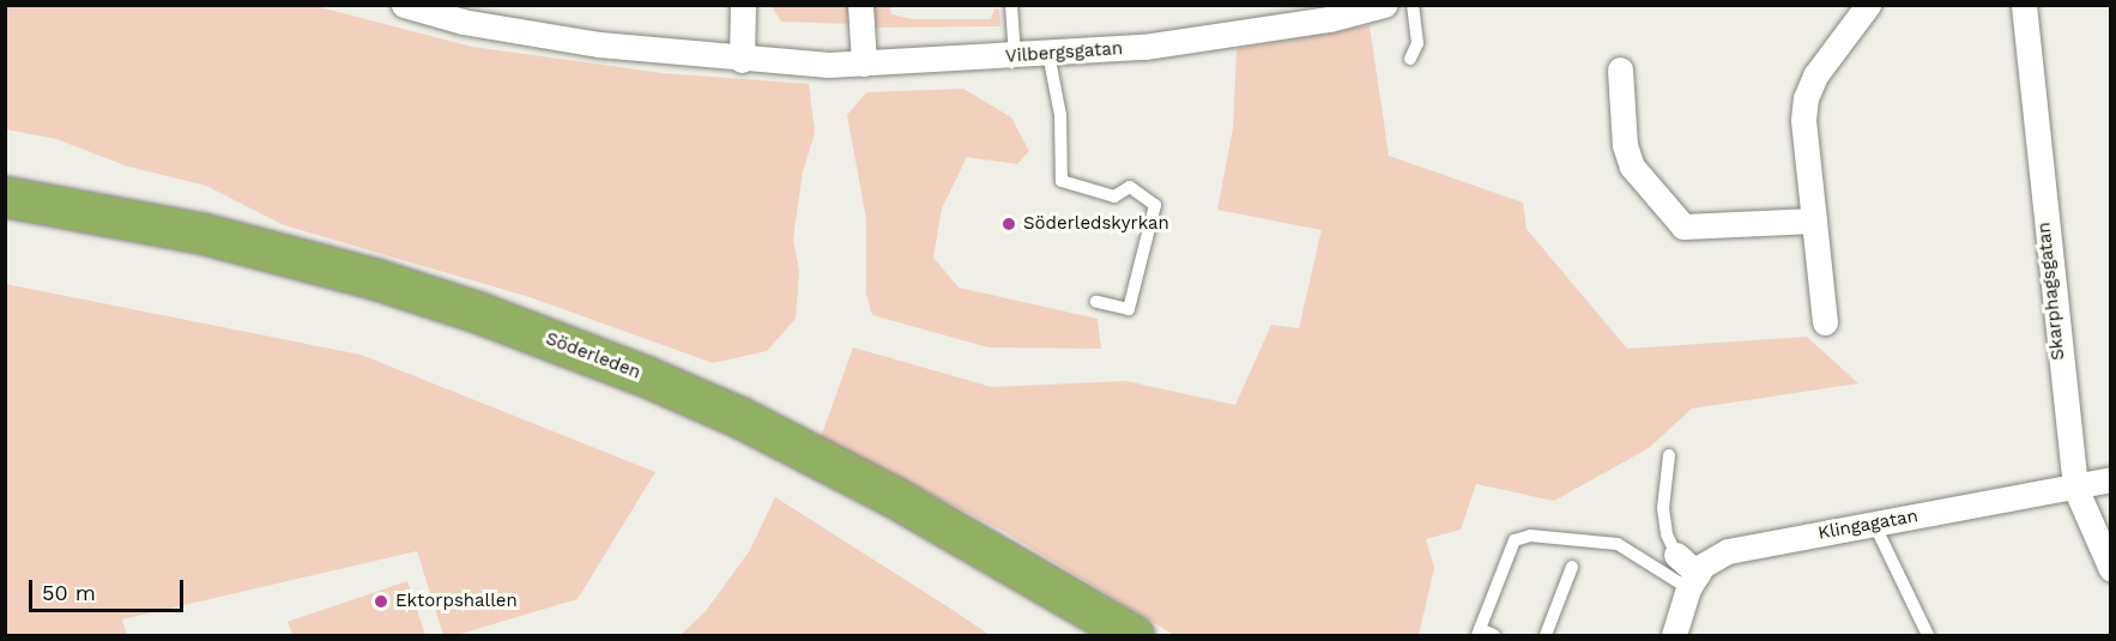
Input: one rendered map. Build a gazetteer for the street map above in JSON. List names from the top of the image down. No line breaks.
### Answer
{"streets":{"highway":["Söderleden"],"street":["Vilbergsgatan","Skarphagsgatan","Klingagatan"]},"crossings":[["Skarphagsgatan","Klingagatan"]],"places":["Söderledskyrkan","Ektorpshallen"],"scale_bar":"50 m"}
